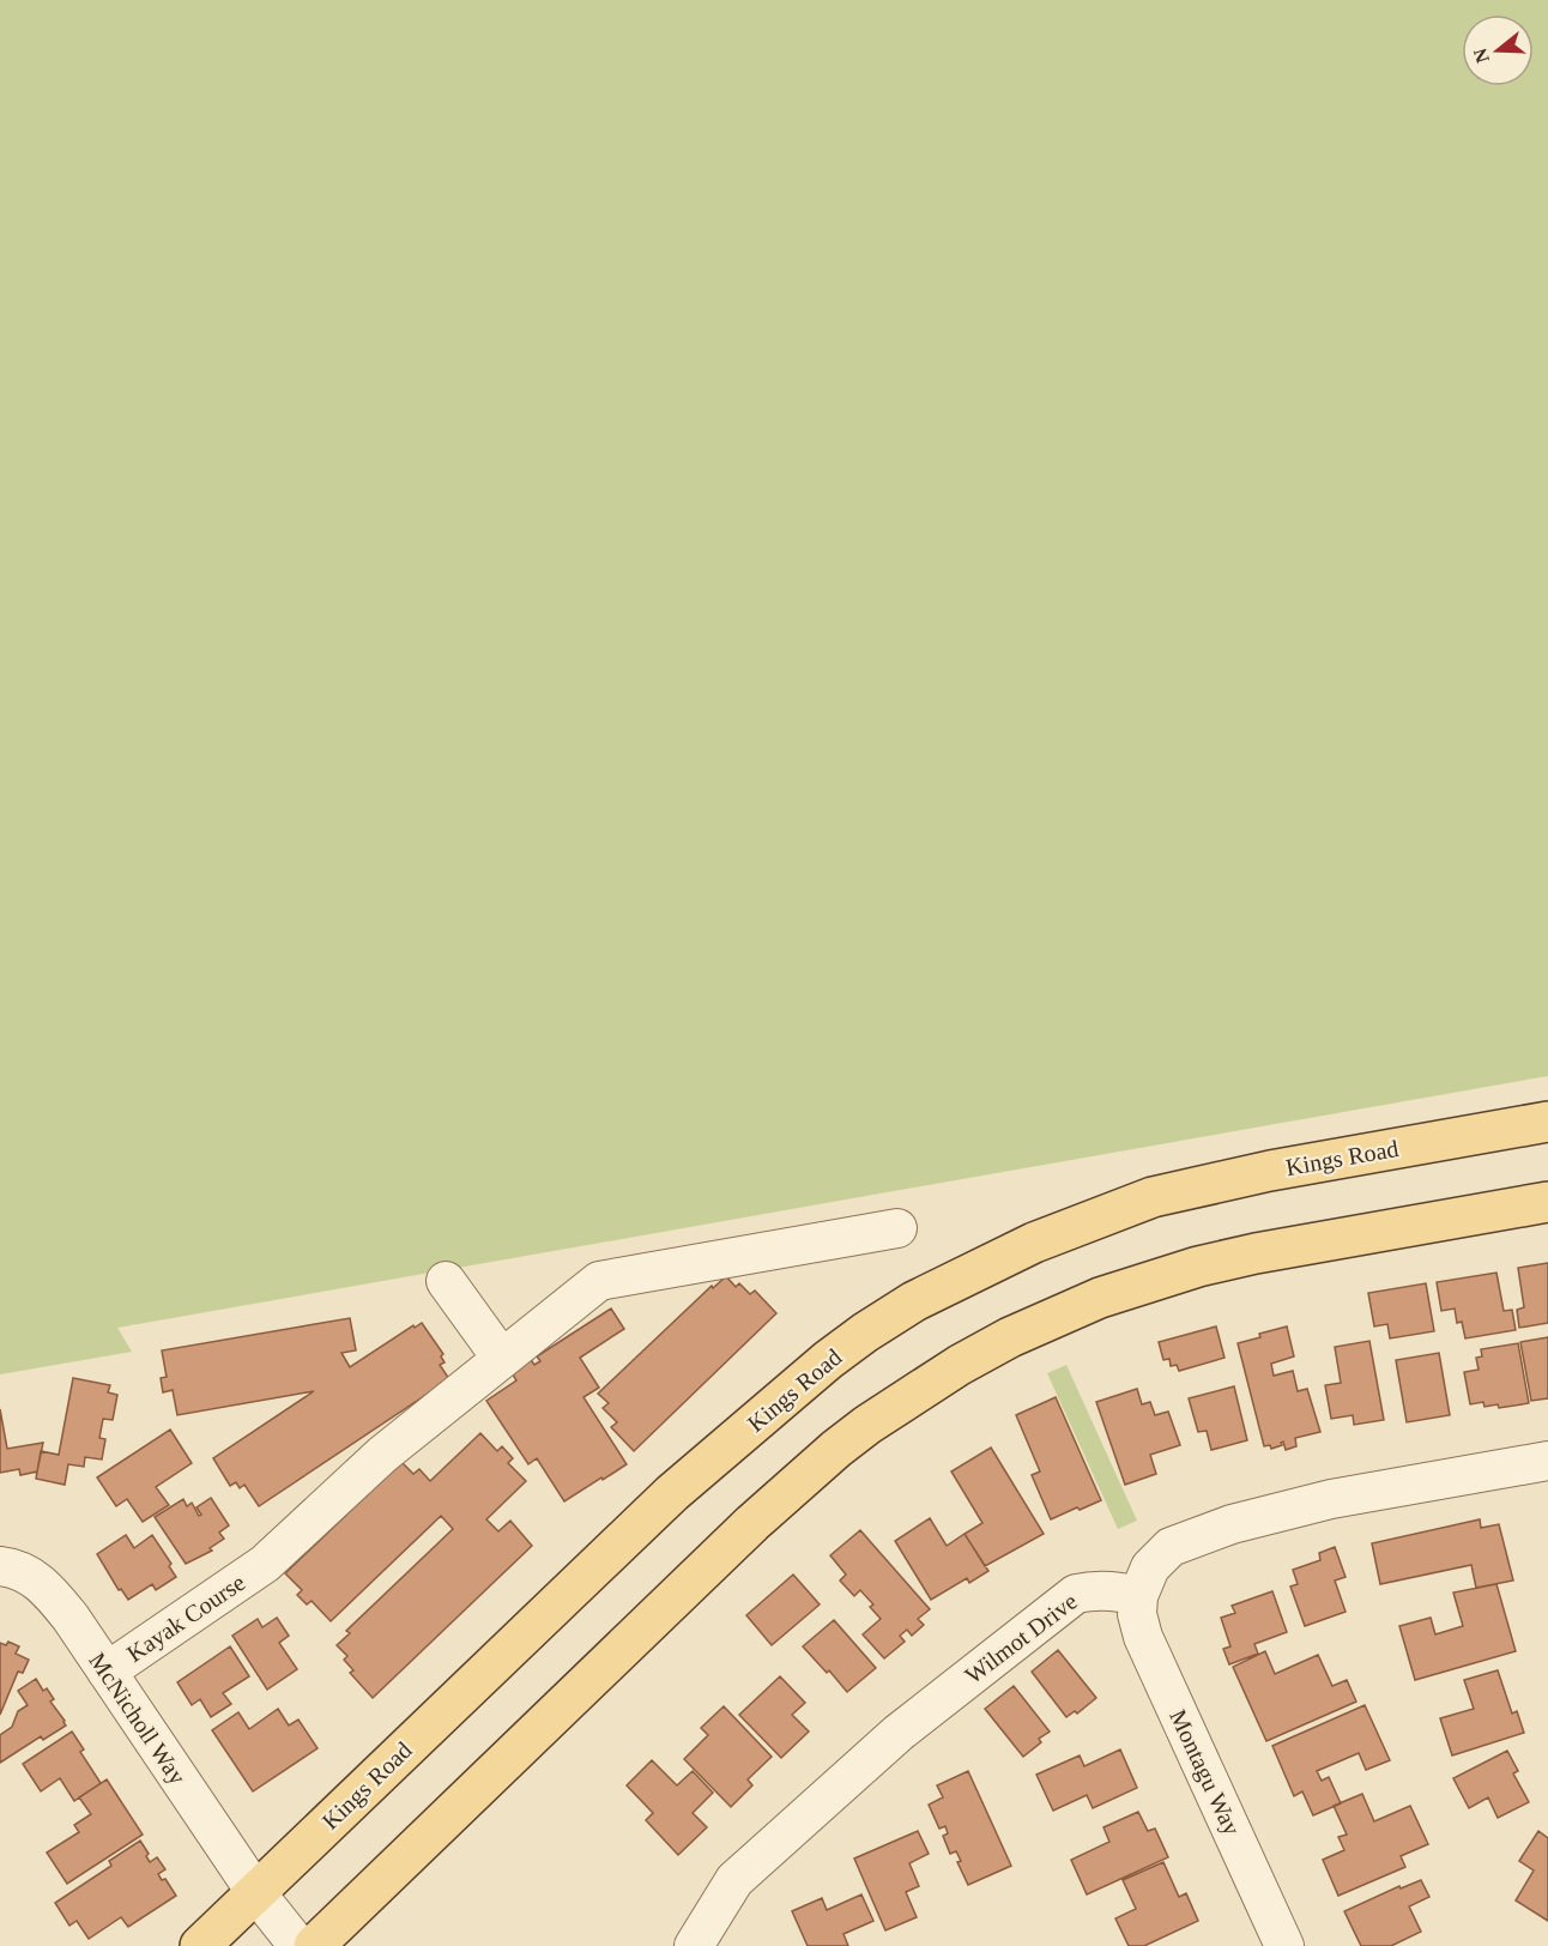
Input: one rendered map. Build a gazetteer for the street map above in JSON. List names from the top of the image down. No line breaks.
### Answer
{"streets":{"main road":["Kings Road"],"street":["Kayak Course","Wilmot Drive","McNicholl Way","Montagu Way"]},"crossings":[["Kings Road","McNicholl Way"],["Kayak Course","McNicholl Way"],["Wilmot Drive","Montagu Way"]],"north":"left"}
